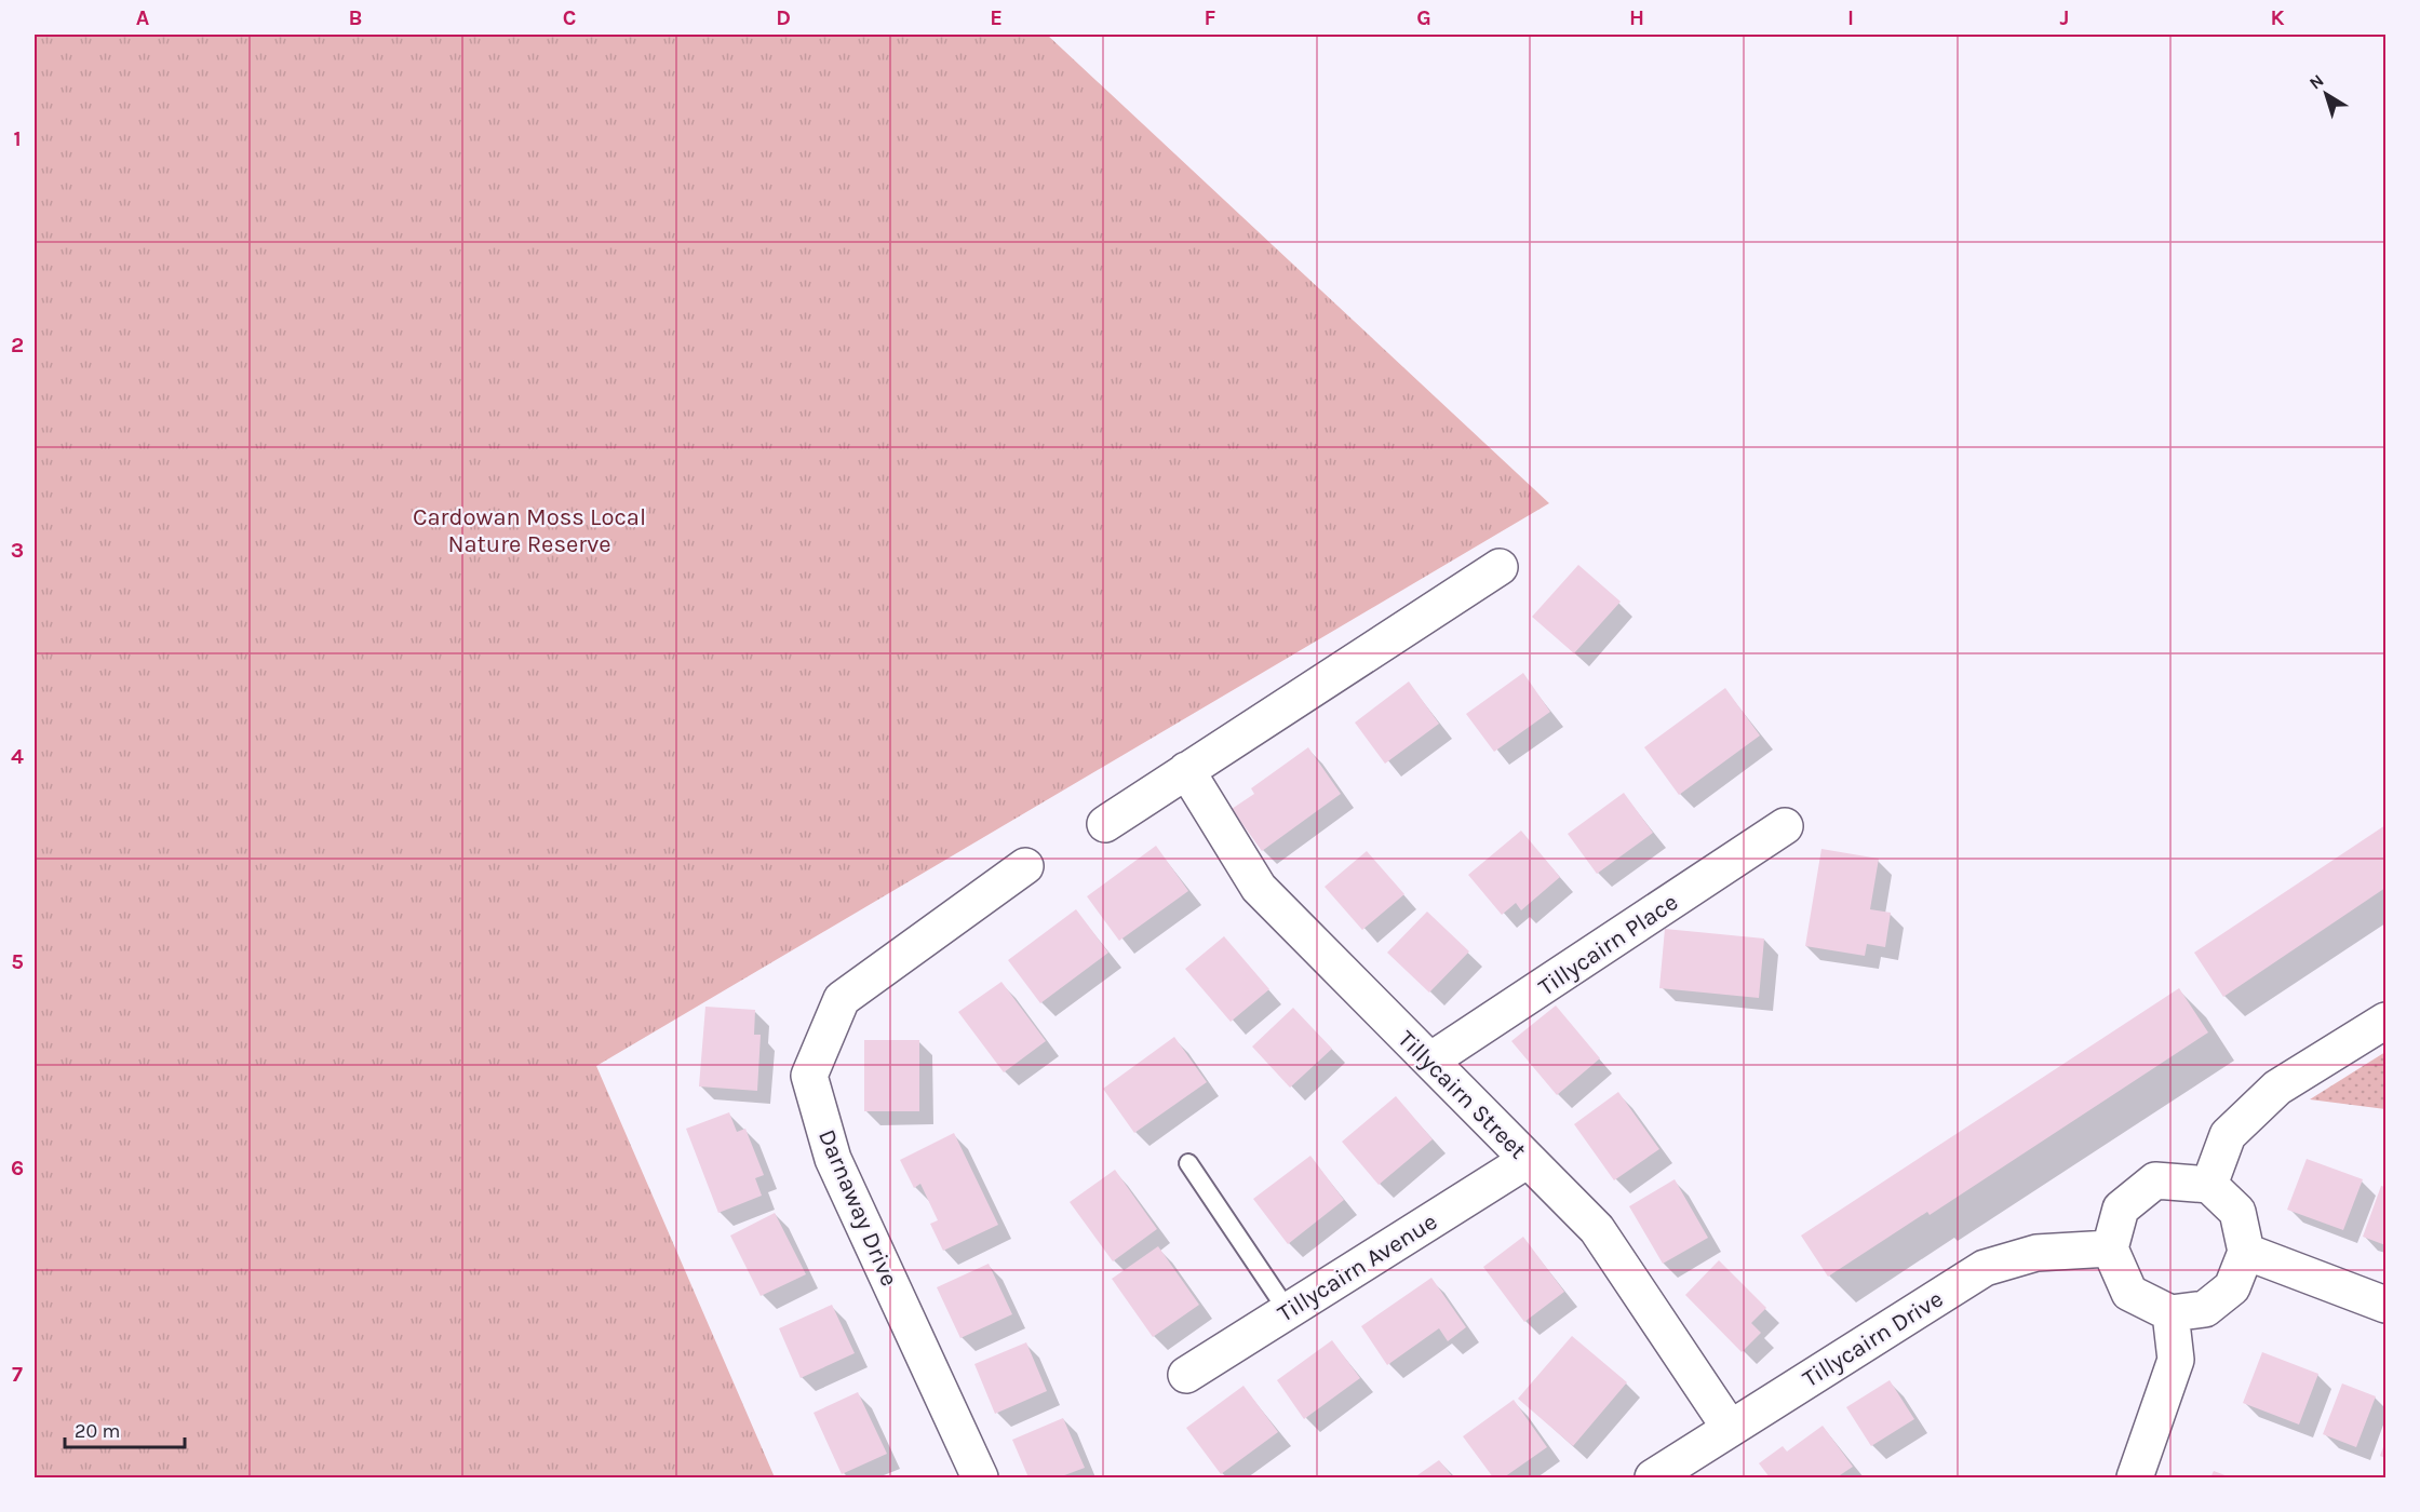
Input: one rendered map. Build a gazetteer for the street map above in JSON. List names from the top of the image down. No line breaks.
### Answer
{"streets":{"street":["Tillycairn Place","Tillycairn Street","Darnaway Drive","Tillycairn Avenue","Tillycairn Drive"]},"crossings":[["Tillycairn Place","Tillycairn Street"],["Tillycairn Street","Tillycairn Avenue"],["Tillycairn Street","Tillycairn Drive"]],"parks":["Cardowan Moss Local Nature Reserve"],"scale_bar":"20 m","north":"top left","grid":{"columns":["A","B","C","D","E","F","G","H","I","J","K"],"rows":["1","2","3","4","5","6","7"]}}
